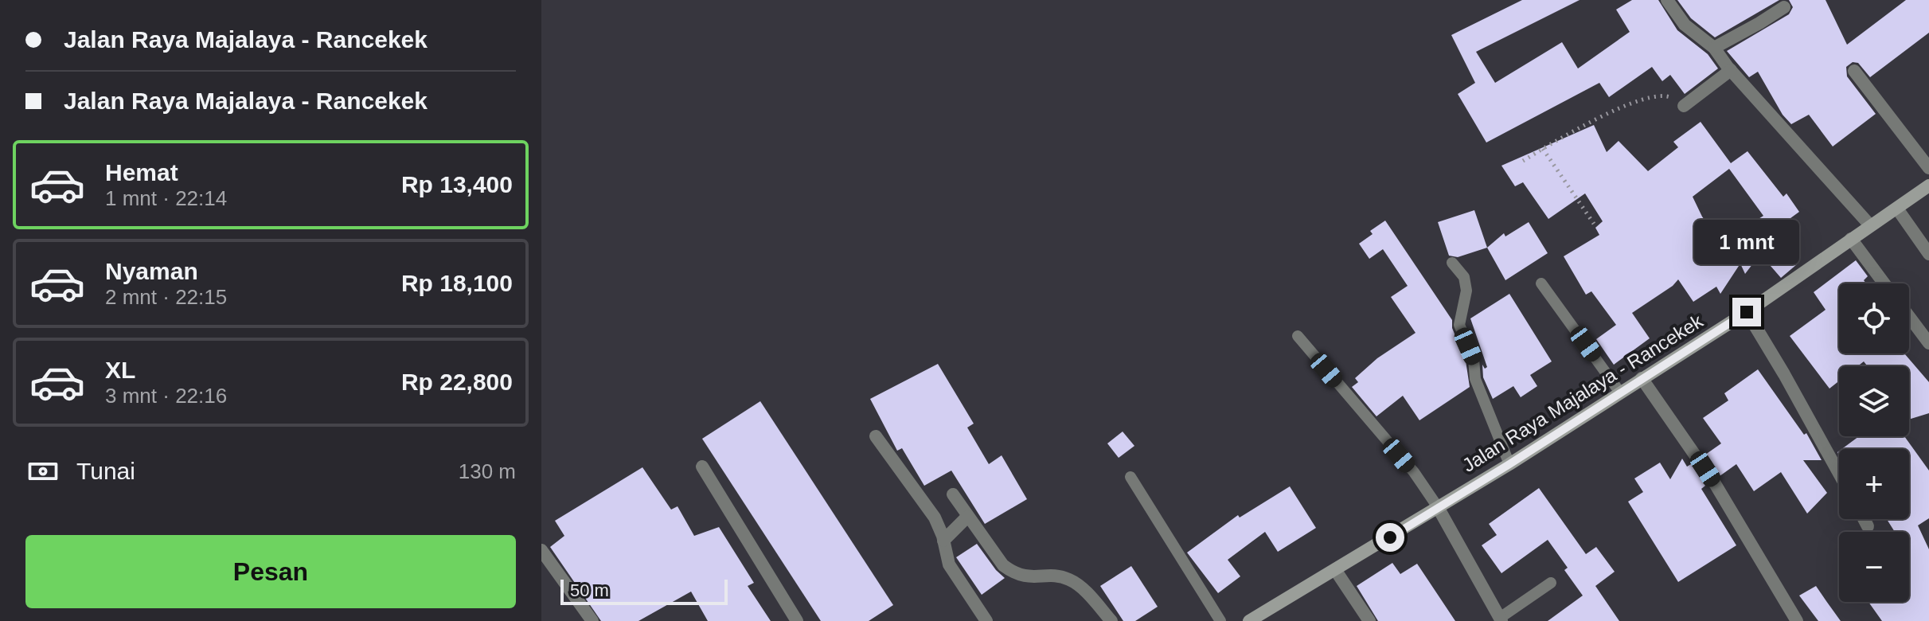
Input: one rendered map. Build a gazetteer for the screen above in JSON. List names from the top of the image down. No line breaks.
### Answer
{"streets":{"main road":["Jalan Raya Majalaya - Rancekek"]},"scale_bar":"50 m","page":{"banner":["Jalan Raya Majalaya - Rancekek","Jalan Raya Majalaya - Rancekek"],"list":[{"name":"Hemat","note":"1 mnt · 22:14","value":"Rp 13,400"},{"name":"Nyaman","note":"2 mnt · 22:15","value":"Rp 18,100"},{"name":"XL","note":"3 mnt · 22:16","value":"Rp 22,800"}],"bubble":"1 mnt","map_buttons":["+","−"],"pay":["Tunai","130 m"],"buttons":"Pesan","scale":"50 m"}}
